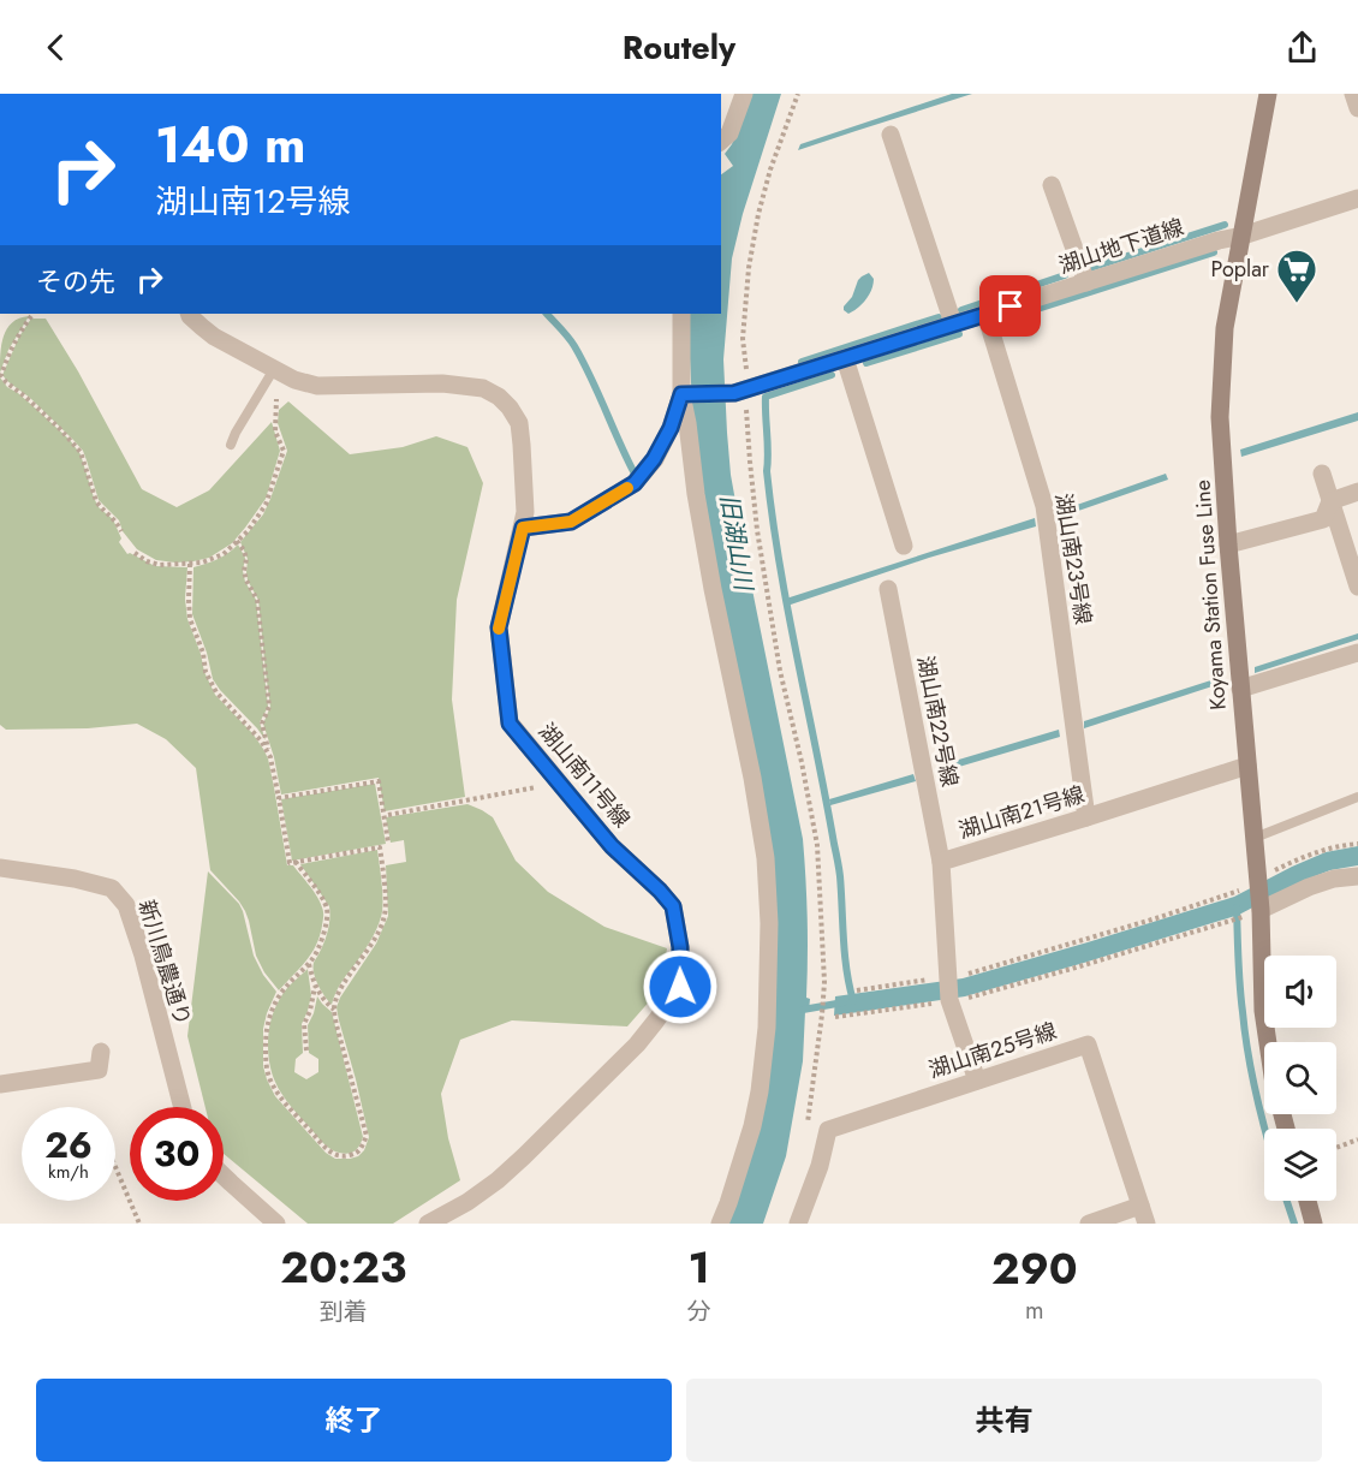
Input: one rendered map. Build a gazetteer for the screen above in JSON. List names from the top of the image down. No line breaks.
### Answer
{"streets":{"main road":["Koyama Station Fuse Line"],"street":["湖山地下道線","湖山南23号線","湖山南22号線","湖山南11号線","湖山南21号線","新川鳥農通り","湖山南25号線"]},"crossings":[["湖山地下道線","湖山南23号線"],["湖山地下道線","Koyama Station Fuse Line"],["湖山南23号線","湖山南21号線"],["Koyama Station Fuse Line","湖山南21号線"],["湖山南22号線","湖山南21号線"],["湖山南21号線","湖山南25号線"]],"water":["旧湖山川"],"places":{"supermarket":["Poplar"]},"page":{"header":"Routely","turn":["140 m","湖山南12号線"],"then":"その先","speed":"26 km/h","limit":"30","eta":["20:23","到着","1","分","290","m"],"buttons":["終了","共有"]}}
